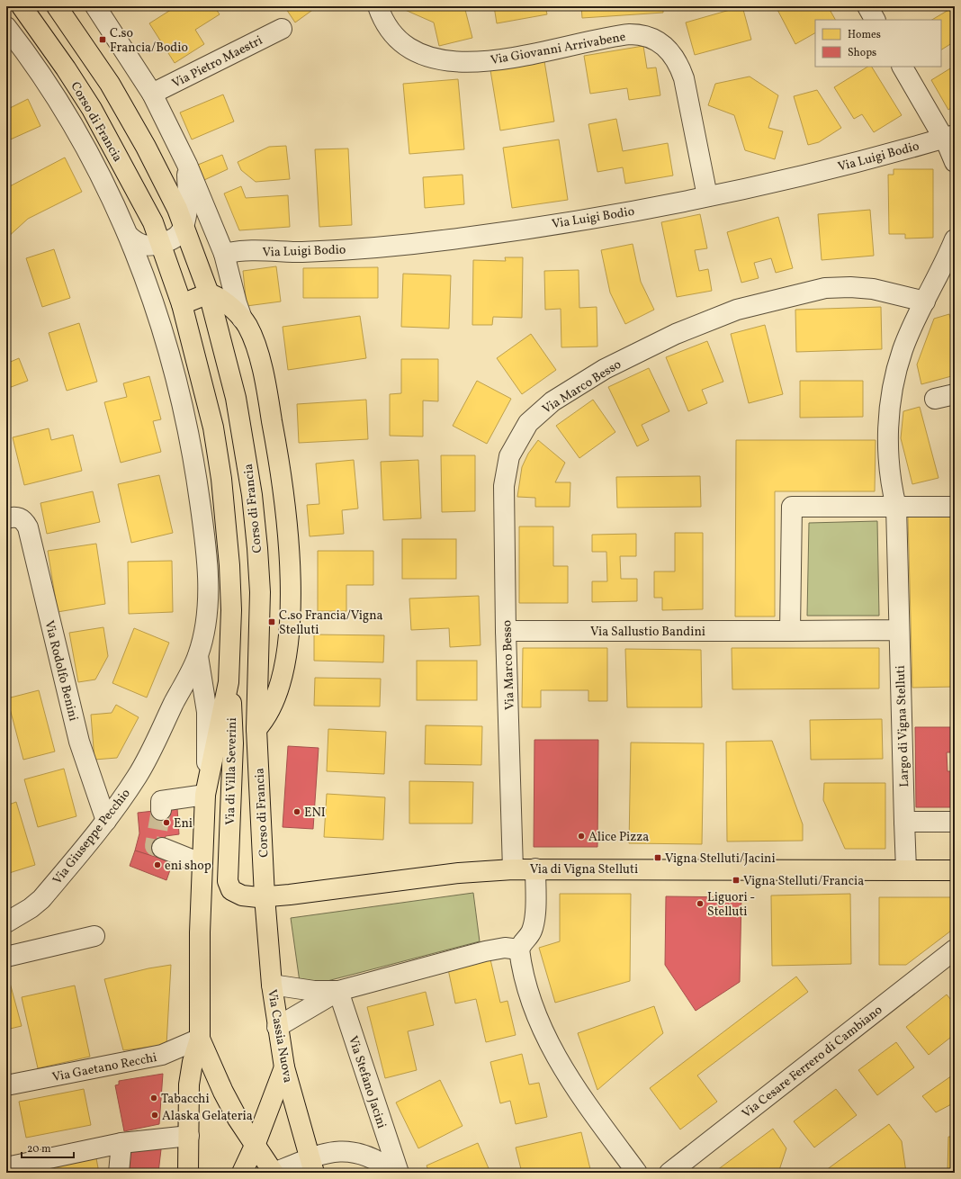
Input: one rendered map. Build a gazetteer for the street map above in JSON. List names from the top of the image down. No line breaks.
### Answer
{"streets":{"main road":["Corso di Francia","Via di Villa Severini","Via di Vigna Stelluti","Via Cassia Nuova"],"street":["Via Giovanni Arrivabene","Via Pietro Maestri","Via Luigi Bodio","Via Marco Besso","Via Sallustio Bandini","Via Rodolfo Benini","Largo di Vigna Stelluti","Via Giuseppe Pecchio","Via Cesare Ferrero di Cambiano","Via Gaetano Recchi","Via Stefano Jacini"]},"crossings":[["Via Giovanni Arrivabene","Via Luigi Bodio"],["Via Pietro Maestri","Corso di Francia"],["Corso di Francia","Via Luigi Bodio"],["Corso di Francia","Via di Villa Severini"],["Corso di Francia","Via Giuseppe Pecchio"],["Corso di Francia","Via di Vigna Stelluti"],["Corso di Francia","Via Cassia Nuova"],["Via Marco Besso","Via Sallustio Bandini"],["Via Marco Besso","Largo di Vigna Stelluti"],["Via Marco Besso","Via di Vigna Stelluti"],["Via Sallustio Bandini","Largo di Vigna Stelluti"],["Via Rodolfo Benini","Via Giuseppe Pecchio"],["Largo di Vigna Stelluti","Via di Vigna Stelluti"],["Via di Villa Severini","Via Giuseppe Pecchio"],["Via di Villa Severini","Via di Vigna Stelluti"],["Via di Villa Severini","Via Cassia Nuova"],["Via di Villa Severini","Via Gaetano Recchi"],["Via di Vigna Stelluti","Via Cassia Nuova"],["Via Cassia Nuova","Via Stefano Jacini"]],"places":{"transit":["C.so Francia/Bodio","C.so Francia/Vigna Stelluti","Vigna Stelluti/Jacini","Vigna Stelluti/Francia"],"other":["ENI","Eni","Alice Pizza","eni shop","Liguori - Stelluti","Tabacchi","Alaska Gelateria"]},"legend":["Homes","Shops"],"scale_bar":"20 m"}
